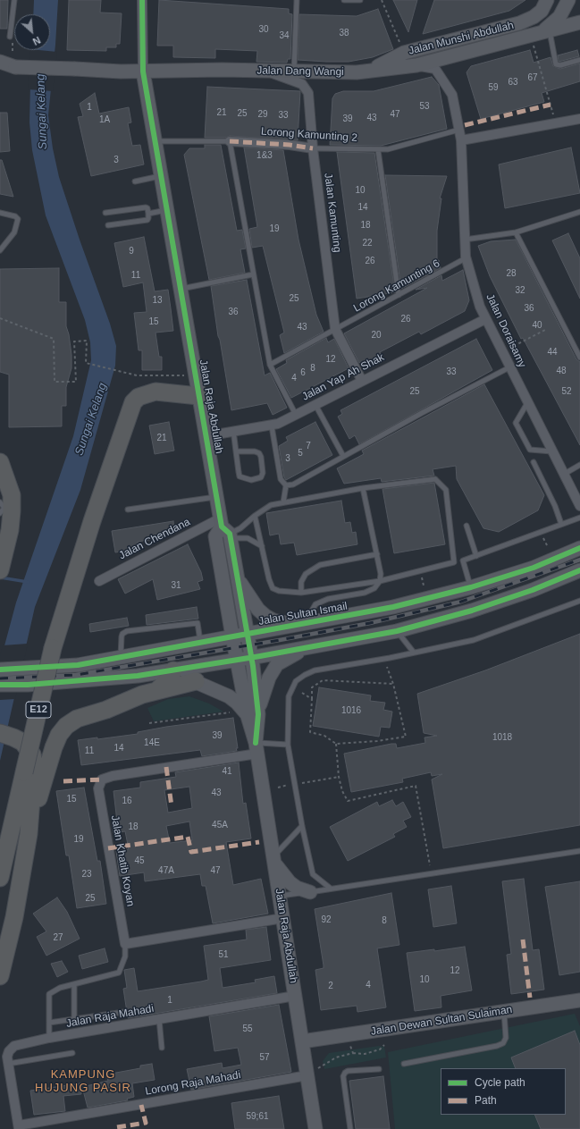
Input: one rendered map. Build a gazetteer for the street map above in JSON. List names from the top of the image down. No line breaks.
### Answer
{"streets":{"highway":["E12"],"street":["Jalan Munshi Abdullah","Jalan Dang Wangi","Lorong Kamunting 2","Jalan Kamunting","Jalan Doraisamy","Jalan Yap Ah Shak","Jalan Raja Abdullah","Jalan Chendana","Jalan Sultan Ismail","Jalan Khatib Koyan","Jalan Raja Mahadi","Jalan Dewan Sultan Sulaiman","Lorong Raja Mahadi"],"lane":["Lorong Kamunting 6"]},"crossings":[["Jalan Munshi Abdullah","Jalan Dang Wangi"],["Jalan Dang Wangi","Jalan Kamunting"],["Jalan Dang Wangi","Jalan Doraisamy"],["Jalan Dang Wangi","Jalan Raja Abdullah"],["Lorong Kamunting 2","Jalan Kamunting"],["Lorong Kamunting 2","Jalan Doraisamy"],["Lorong Kamunting 2","Jalan Raja Abdullah"],["Jalan Kamunting","Lorong Kamunting 6"],["Jalan Kamunting","Jalan Yap Ah Shak"],["Lorong Kamunting 6","Jalan Doraisamy"],["Jalan Doraisamy","Jalan Yap Ah Shak"],["Jalan Yap Ah Shak","Jalan Raja Abdullah"],["Jalan Raja Abdullah","Jalan Chendana"],["Jalan Raja Abdullah","Jalan Sultan Ismail"],["Jalan Raja Abdullah","E12"],["Jalan Raja Abdullah","Jalan Khatib Koyan"],["Jalan Raja Abdullah","Jalan Raja Mahadi"],["Jalan Raja Abdullah","Jalan Dewan Sultan Sulaiman"],["Jalan Raja Abdullah","Lorong Raja Mahadi"],["Jalan Raja Mahadi","Lorong Raja Mahadi"]],"districts":["KAMPUNG HUJUNG PASIR"],"water":["Sungai Kelang"],"house_numbers":["30","38","34","67","63","59","53","1","21","25","29","47","33","43","39","1A","1&3","3","10","14","18","19","22","9","26","28","11","32","25","13","36","36","26","15","40","43","20","44","12","8","48","33","6","4","25","52","21","7","5","3","31","1016","39","1018","14E","14","11","41","43","15","16","45A","18","19","45","47A","47","23","25","92","8","27","51","12","10","4","2","1","55","57","59;61"],"legend":["Cycle path","Path"],"north":"bottom right"}
